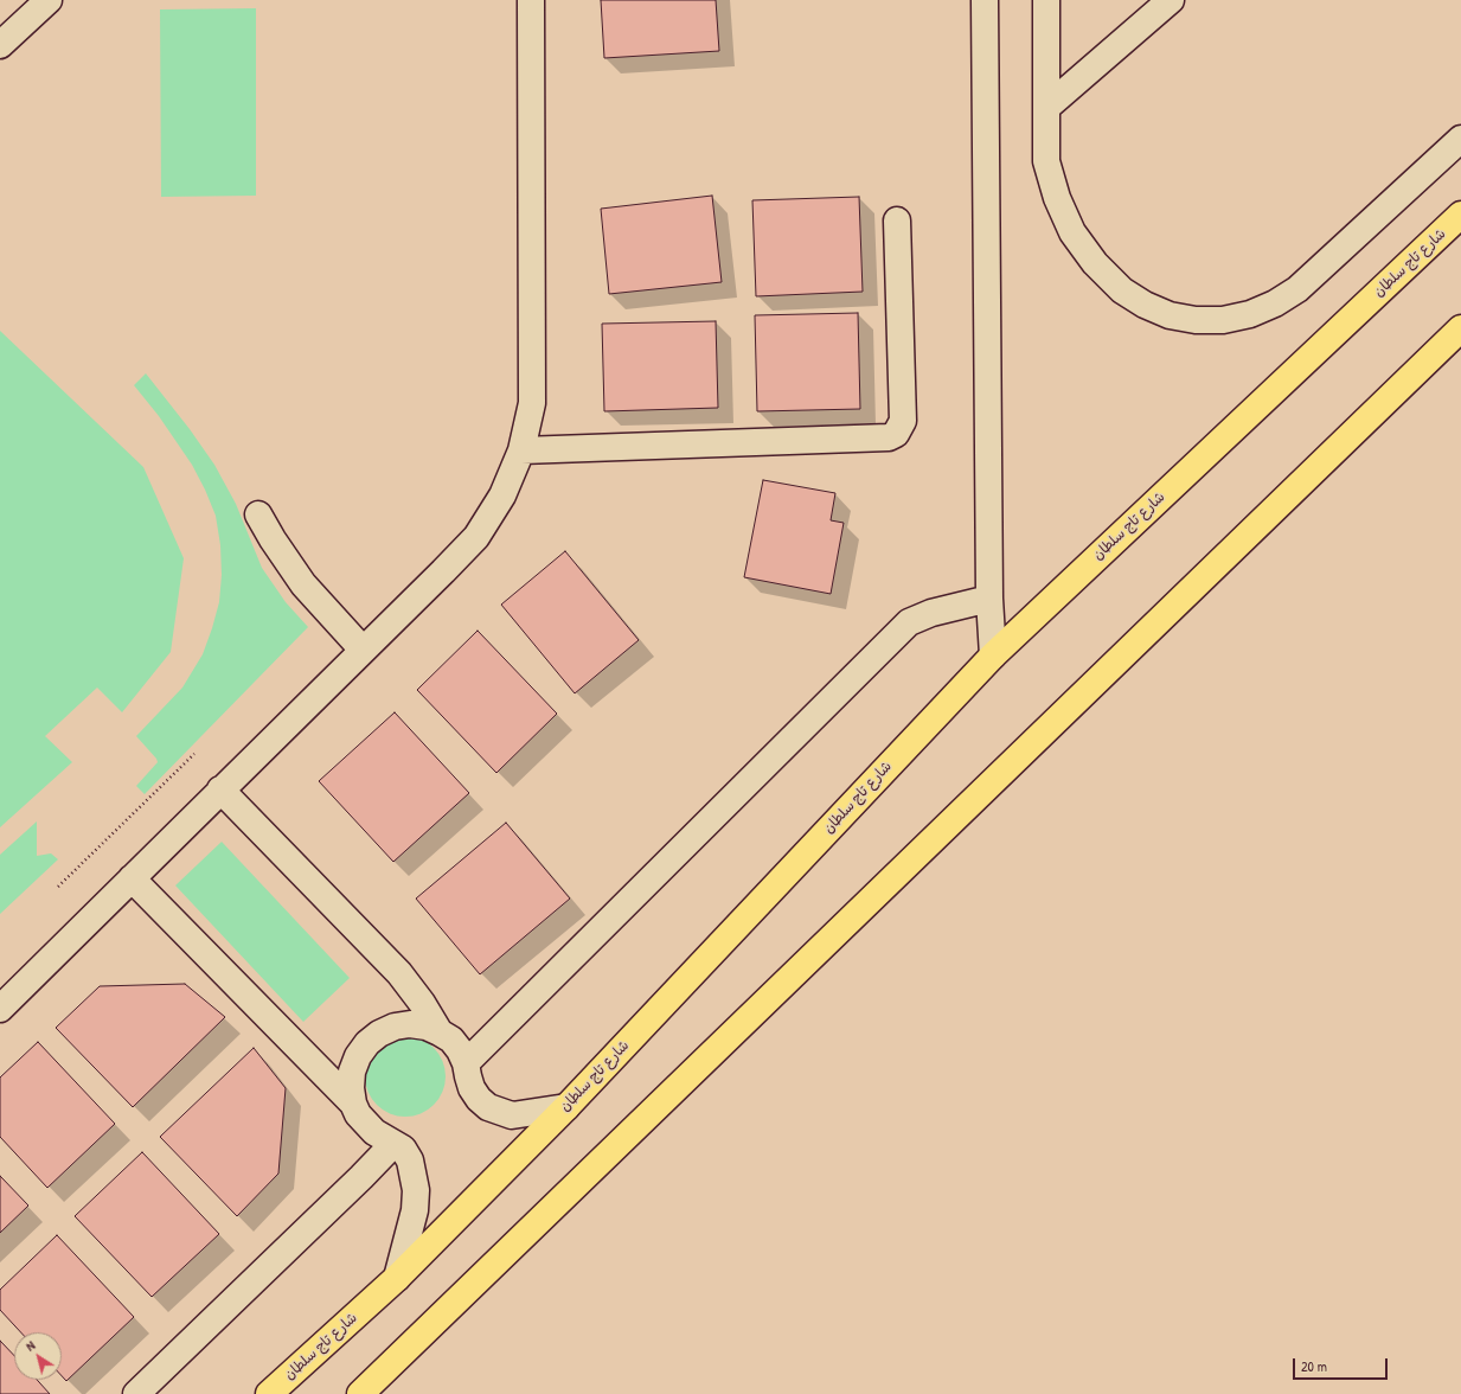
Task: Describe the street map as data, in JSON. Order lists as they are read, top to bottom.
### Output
{
  "streets": {
    "main road": ["شارع تاج سلطان"]
  },
  "scale_bar": "20 m",
  "north": "top left"
}
